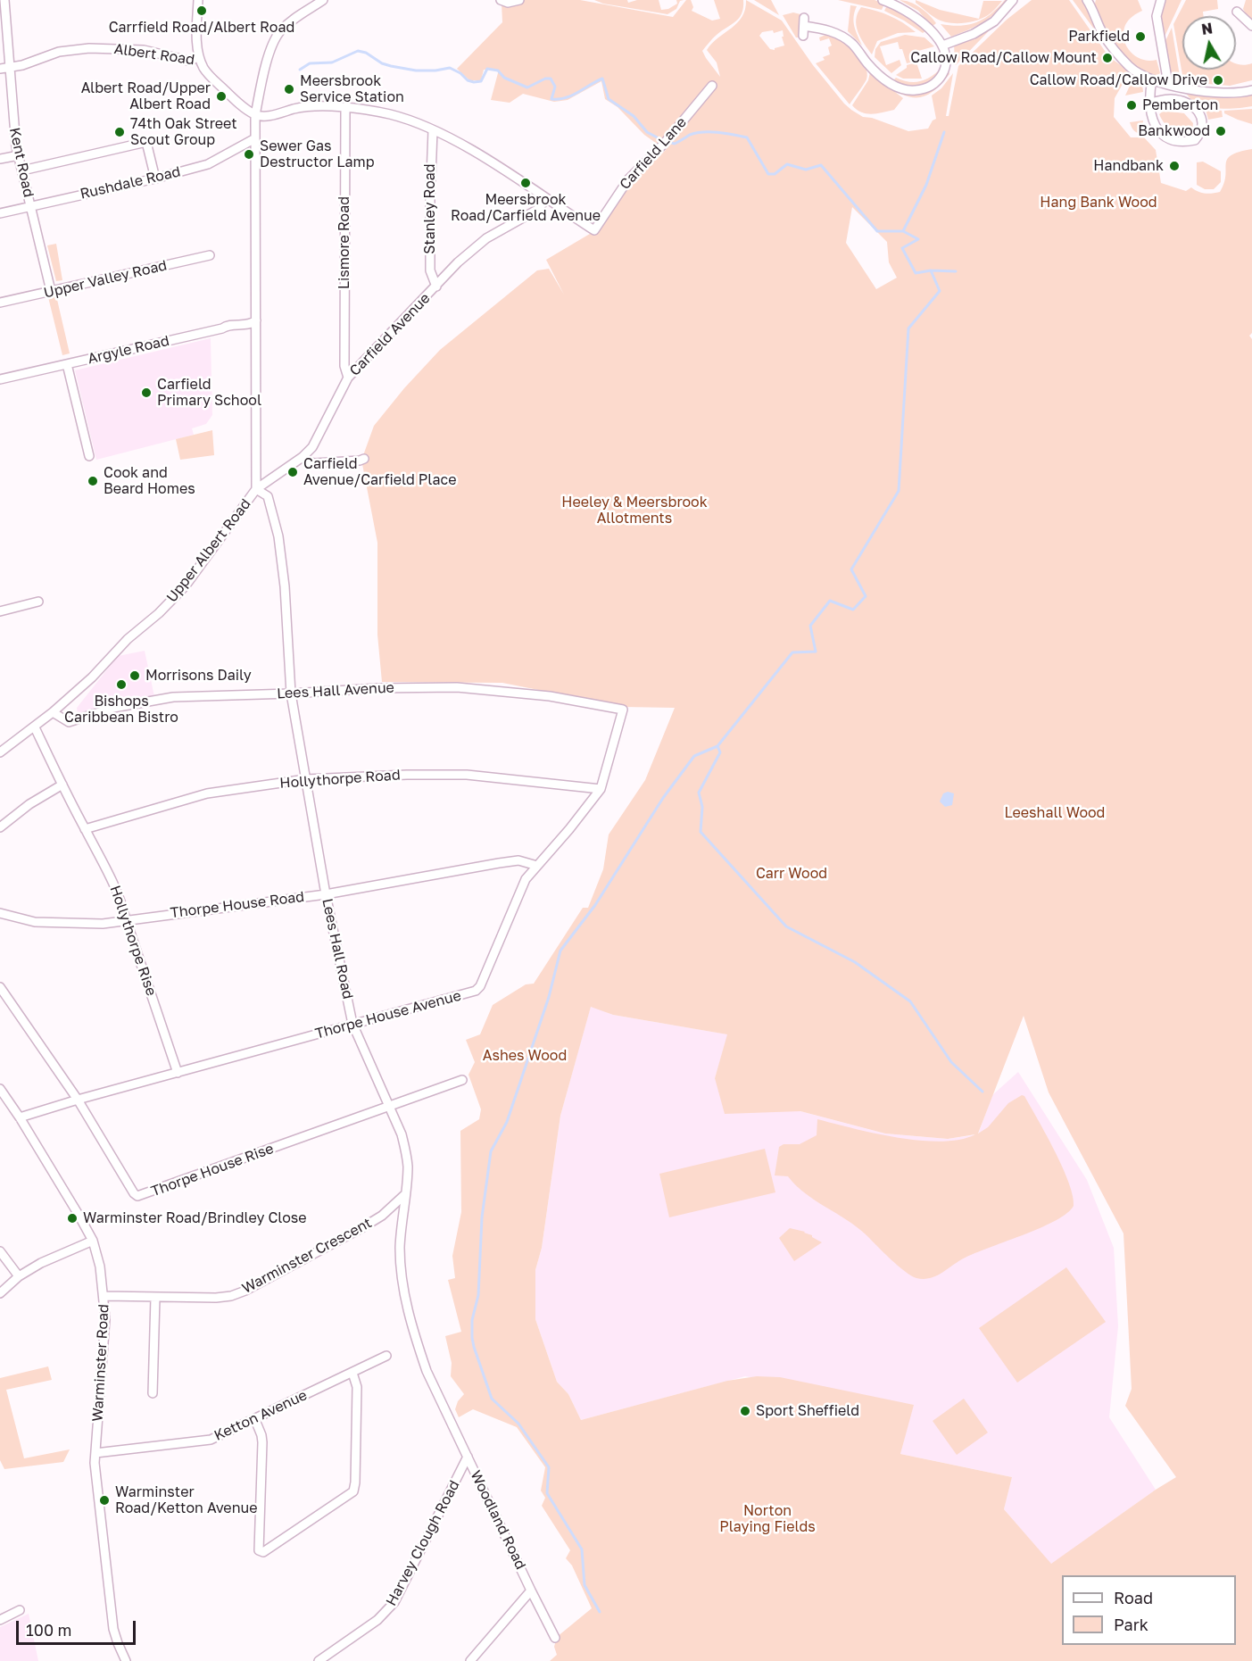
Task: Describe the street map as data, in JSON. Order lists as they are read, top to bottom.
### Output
{
  "streets": {
    "street": [
      "Albert Road",
      "Carfield Lane",
      "Kent Road",
      "Rushdale Road",
      "Stanley Road",
      "Lismore Road",
      "Upper Valley Road",
      "Carfield Avenue",
      "Argyle Road",
      "Upper Albert Road",
      "Lees Hall Avenue",
      "Hollythorpe Road",
      "Thorpe House Road",
      "Hollythorpe Rise",
      "Lees Hall Road",
      "Thorpe House Avenue",
      "Thorpe House Rise",
      "Warminster Crescent",
      "Warminster Road",
      "Ketton Avenue",
      "Woodland Road",
      "Harvey Clough Road"
    ]
  },
  "crossings": [
    ["Albert Road", "Kent Road"],
    ["Albert Road", "Upper Albert Road"],
    ["Carfield Lane", "Carfield Avenue"],
    ["Kent Road", "Rushdale Road"],
    ["Kent Road", "Upper Valley Road"],
    ["Rushdale Road", "Upper Albert Road"],
    ["Stanley Road", "Carfield Avenue"],
    ["Lismore Road", "Carfield Avenue"],
    ["Carfield Avenue", "Upper Albert Road"],
    ["Carfield Avenue", "Lees Hall Road"],
    ["Argyle Road", "Upper Albert Road"],
    ["Upper Albert Road", "Lees Hall Avenue"],
    ["Upper Albert Road", "Hollythorpe Rise"],
    ["Upper Albert Road", "Lees Hall Road"],
    ["Lees Hall Avenue", "Lees Hall Road"],
    ["Lees Hall Avenue", "Thorpe House Avenue"],
    ["Hollythorpe Road", "Hollythorpe Rise"],
    ["Hollythorpe Road", "Lees Hall Road"],
    ["Hollythorpe Road", "Thorpe House Avenue"],
    ["Thorpe House Road", "Hollythorpe Rise"],
    ["Thorpe House Road", "Lees Hall Road"],
    ["Thorpe House Road", "Thorpe House Avenue"],
    ["Hollythorpe Rise", "Thorpe House Avenue"],
    ["Lees Hall Road", "Thorpe House Avenue"],
    ["Lees Hall Road", "Thorpe House Rise"],
    ["Lees Hall Road", "Warminster Crescent"],
    ["Lees Hall Road", "Woodland Road"],
    ["Thorpe House Avenue", "Thorpe House Rise"],
    ["Thorpe House Avenue", "Warminster Road"],
    ["Warminster Crescent", "Warminster Road"],
    ["Warminster Road", "Ketton Avenue"],
    ["Woodland Road", "Harvey Clough Road"]
  ],
  "parks": [
    "Hang Bank Wood",
    "Heeley & Meersbrook Allotments",
    "Leeshall Wood",
    "Carr Wood",
    "Ashes Wood",
    "Norton Playing Fields"
  ],
  "places": [
    "Carrfield Road/Albert Road",
    "Parkfield",
    "Callow Road/Callow Mount",
    "Callow Road/Callow Drive",
    "Meersbrook Service Station",
    "Albert Road/Upper Albert Road",
    "Pemberton",
    "Bankwood",
    "74th Oak Street Scout Group",
    "Sewer Gas Destructor Lamp",
    "Handbank",
    "Meersbrook Road/Carfield Avenue",
    "Carfield Primary School",
    "Carfield Avenue/Carfield Place",
    "Cook and Beard Homes",
    "Morrisons Daily",
    "Bishops Caribbean Bistro",
    "Warminster Road/Brindley Close",
    "Sport Sheffield",
    "Warminster Road/Ketton Avenue"
  ],
  "legend": ["Road", "Park"],
  "scale_bar": "100 m",
  "north": "top"
}
